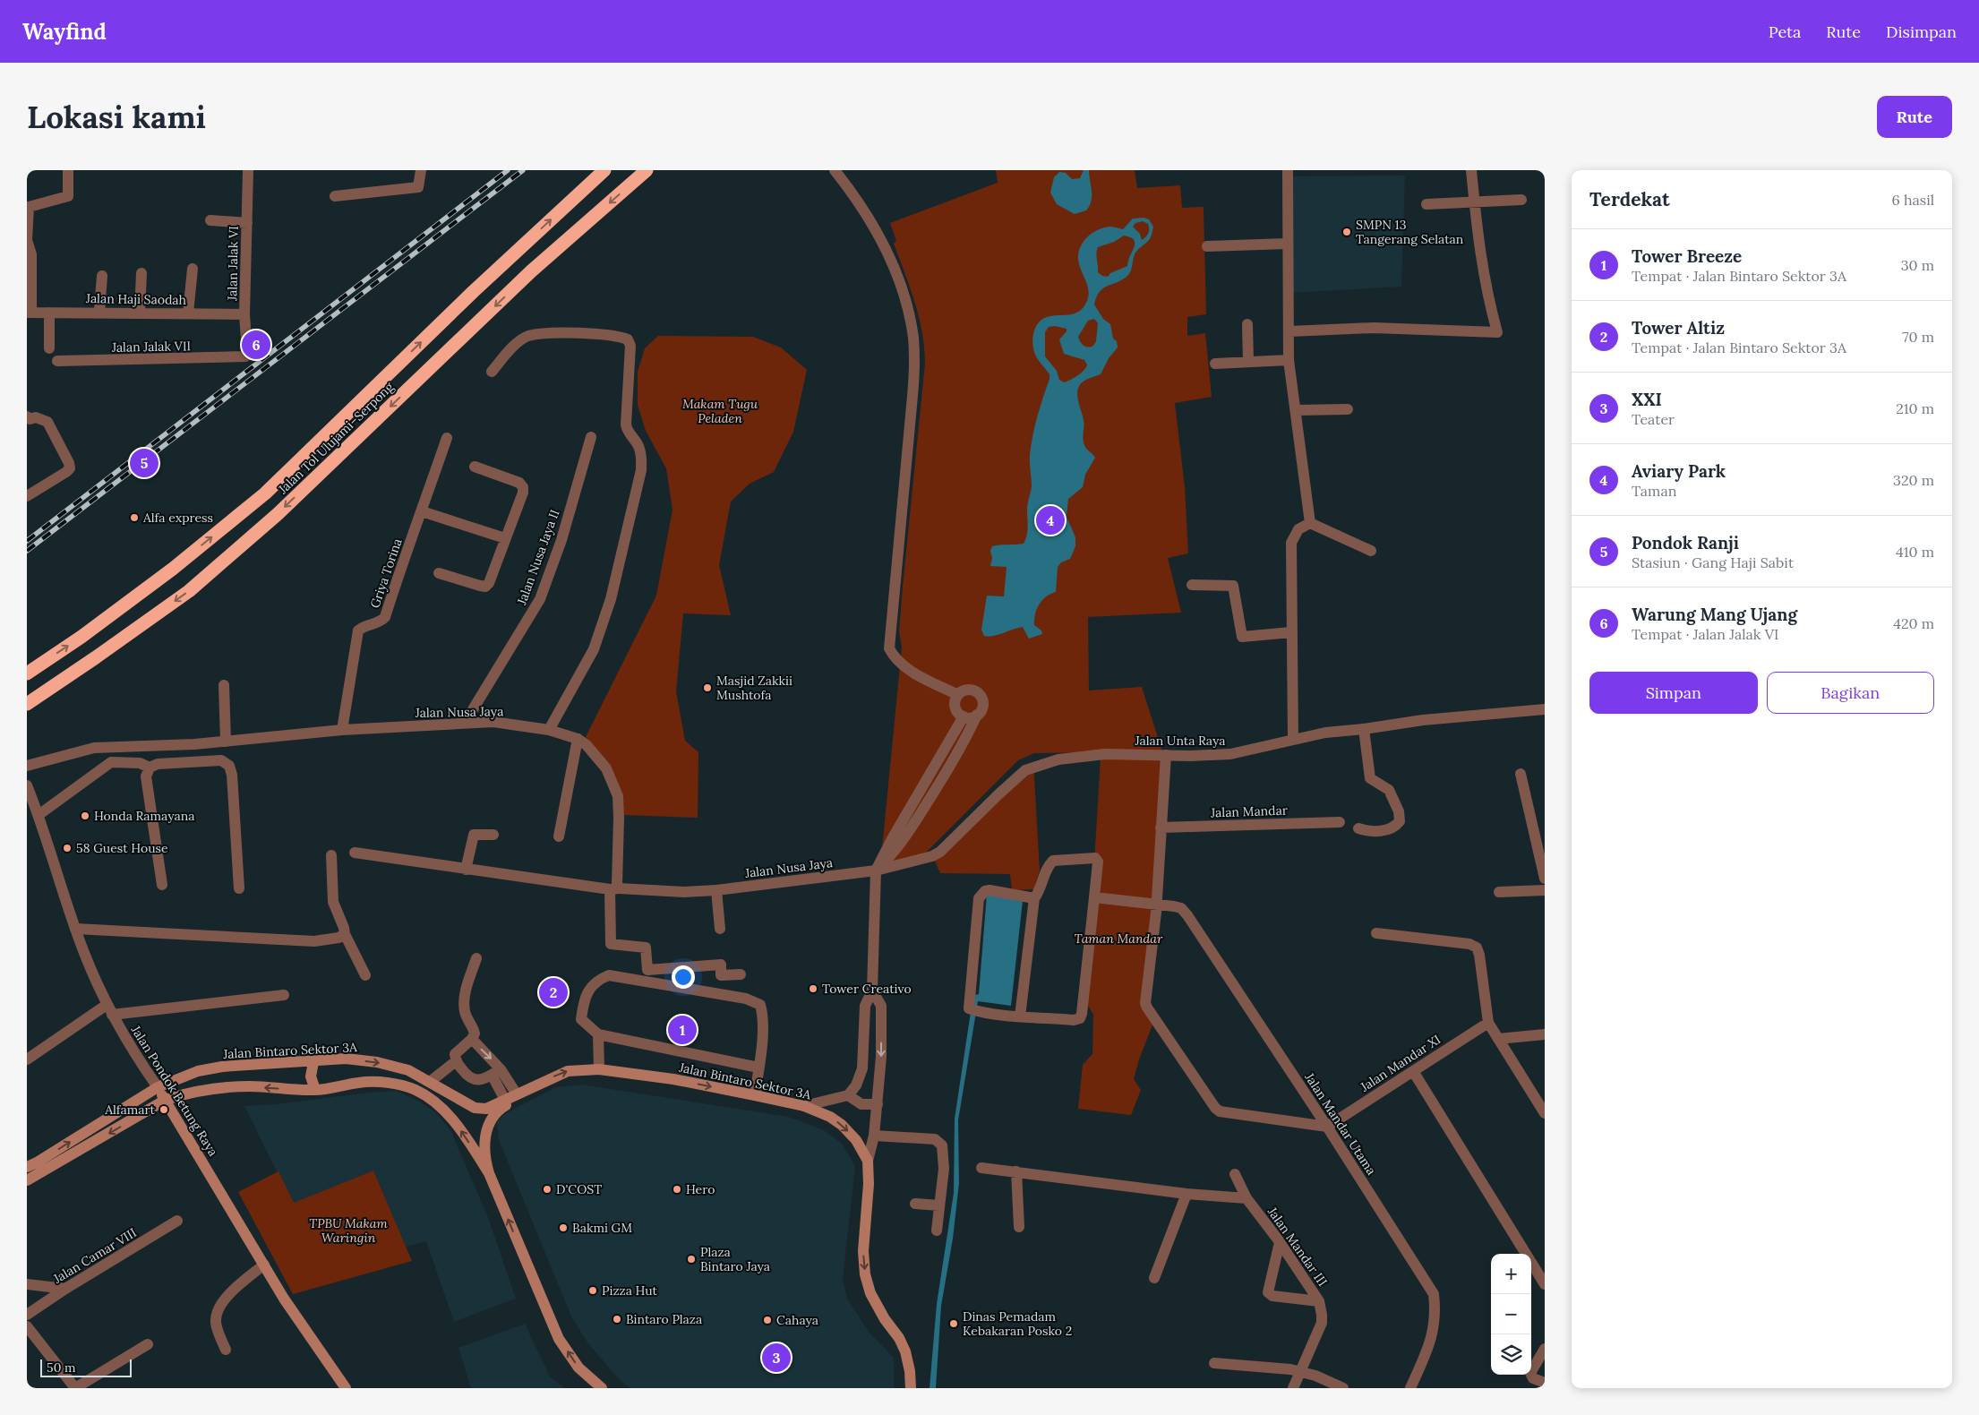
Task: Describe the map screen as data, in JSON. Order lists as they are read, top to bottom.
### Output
{
  "streets": {
    "highway": ["Jalan Tol Ulujami–Serpong"],
    "main road": ["Jalan Bintaro Sektor 3A", "Jalan Pondok Betung Raya"],
    "street": [
      "Jalan Jalak VI",
      "Jalan Haji Saodah",
      "Jalan Jalak VII",
      "Jalan Nusa Jaya II",
      "Griya Torina",
      "Jalan Nusa Jaya",
      "Jalan Unta Raya",
      "Jalan Mandar",
      "Jalan Mandar XI",
      "Jalan Mandar Utama",
      "Jalan Mandar III",
      "Jalan Camar VIII"
    ]
  },
  "crossings": [
    ["Jalan Jalak VI", "Jalan Haji Saodah"],
    ["Jalan Jalak VI", "Jalan Jalak VII"],
    ["Jalan Nusa Jaya II", "Jalan Nusa Jaya"],
    ["Griya Torina", "Jalan Nusa Jaya"],
    ["Jalan Nusa Jaya", "Jalan Unta Raya"],
    ["Jalan Bintaro Sektor 3A", "Jalan Pondok Betung Raya"],
    ["Jalan Mandar XI", "Jalan Mandar Utama"]
  ],
  "parks": ["Makam Tugu Peladen", "Taman Mandar", "TPBU Makam Waringin"],
  "places": [
    "SMPN 13 Tangerang Selatan",
    "Alfa express",
    "Masjid Zakkii Mushtofa",
    "Honda Ramayana",
    "58 Guest House",
    "Tower Creativo",
    "Alfamart",
    "D'COST",
    "Hero",
    "Bakmi GM",
    "Plaza Bintaro Jaya",
    "Pizza Hut",
    "Bintaro Plaza",
    "Cahaya",
    "Dinas Pemadam Kebakaran Posko 2"
  ],
  "scale_bar": "50 m",
  "page": {
    "header": "Wayfind",
    "nav": ["Peta", "Rute", "Disimpan"],
    "buttons": [
      "Rute",
      ["Simpan", "Bagikan"]
    ],
    "title": "Lokasi kami",
    "heading": ["Terdekat", "6 hasil"],
    "list": [
      {
        "mark": "1",
        "name": "Tower Breeze",
        "note": "Tempat · Jalan Bintaro Sektor 3A",
        "value": "30 m"
      },
      {
        "mark": "2",
        "name": "Tower Altiz",
        "note": "Tempat · Jalan Bintaro Sektor 3A",
        "value": "70 m"
      },
      {
        "mark": "3",
        "name": "XXI",
        "note": "Teater",
        "value": "210 m"
      },
      {
        "mark": "4",
        "name": "Aviary Park",
        "note": "Taman",
        "value": "320 m"
      },
      {
        "mark": "5",
        "name": "Pondok Ranji",
        "note": "Stasiun · Gang Haji Sabit",
        "value": "410 m"
      },
      {
        "mark": "6",
        "name": "Warung Mang Ujang",
        "note": "Tempat · Jalan Jalak VI",
        "value": "420 m"
      }
    ],
    "pins": [
      "6",
      "5",
      "4",
      "2",
      "1",
      "3"
    ],
    "map_buttons": ["+", "−"],
    "scale": "50 m"
  }
}
